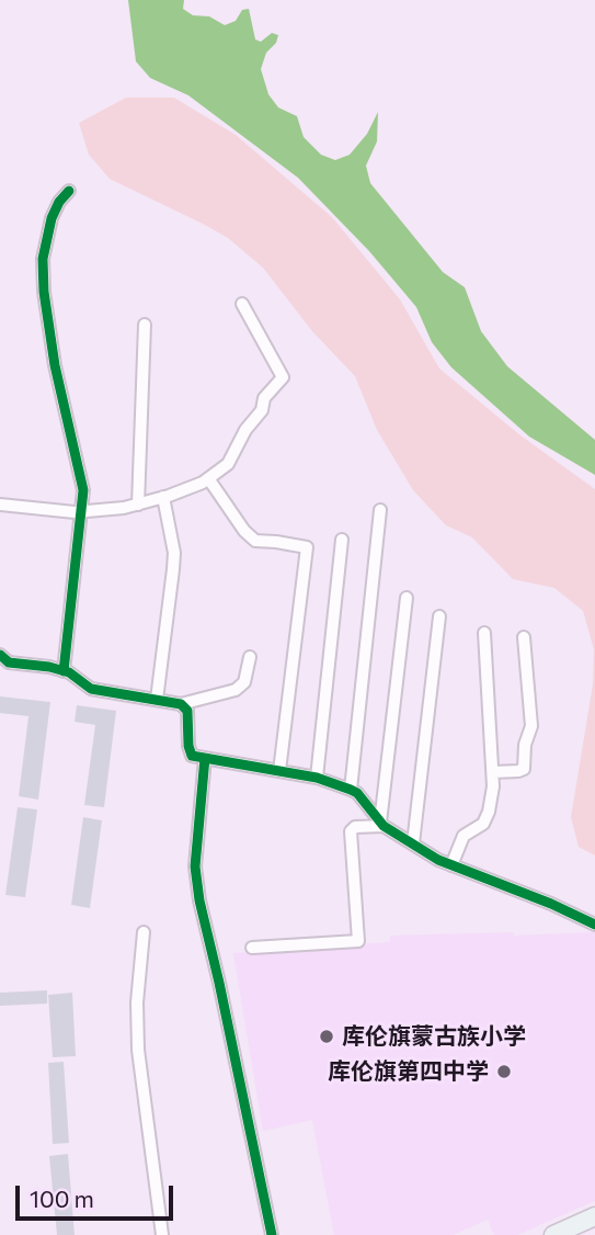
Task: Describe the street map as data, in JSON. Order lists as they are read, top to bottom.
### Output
{
  "places": ["库伦旗蒙古族小学", "库伦旗第四中学"],
  "scale_bar": "100 m"
}
